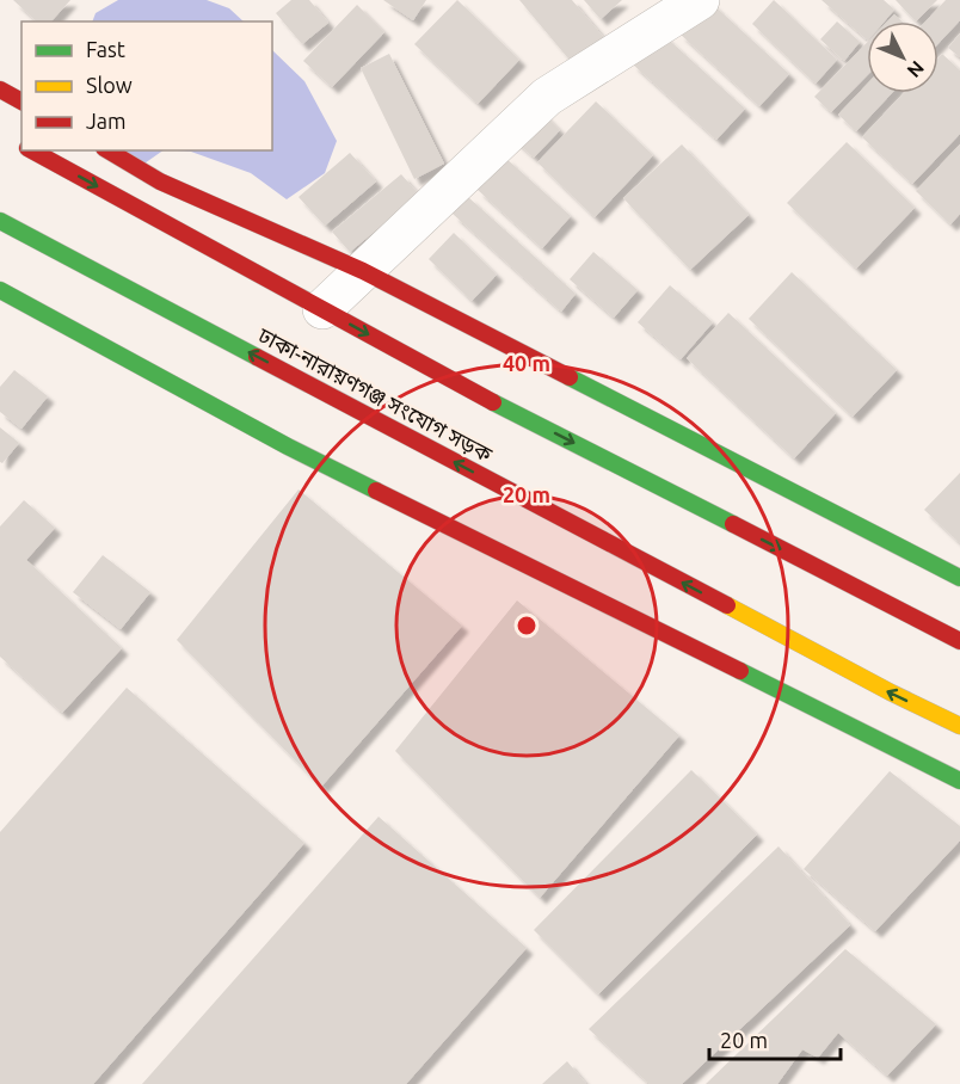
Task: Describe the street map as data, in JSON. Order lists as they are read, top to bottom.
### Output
{
  "streets": {
    "main road": ["ঢাকা-নারায়ণগঞ্জ সংযোগ সড়ক"]
  },
  "legend": ["Fast", "Slow", "Jam"],
  "scale_bar": "20 m",
  "north": "bottom right",
  "rings": ["40 m", "20 m"]
}
